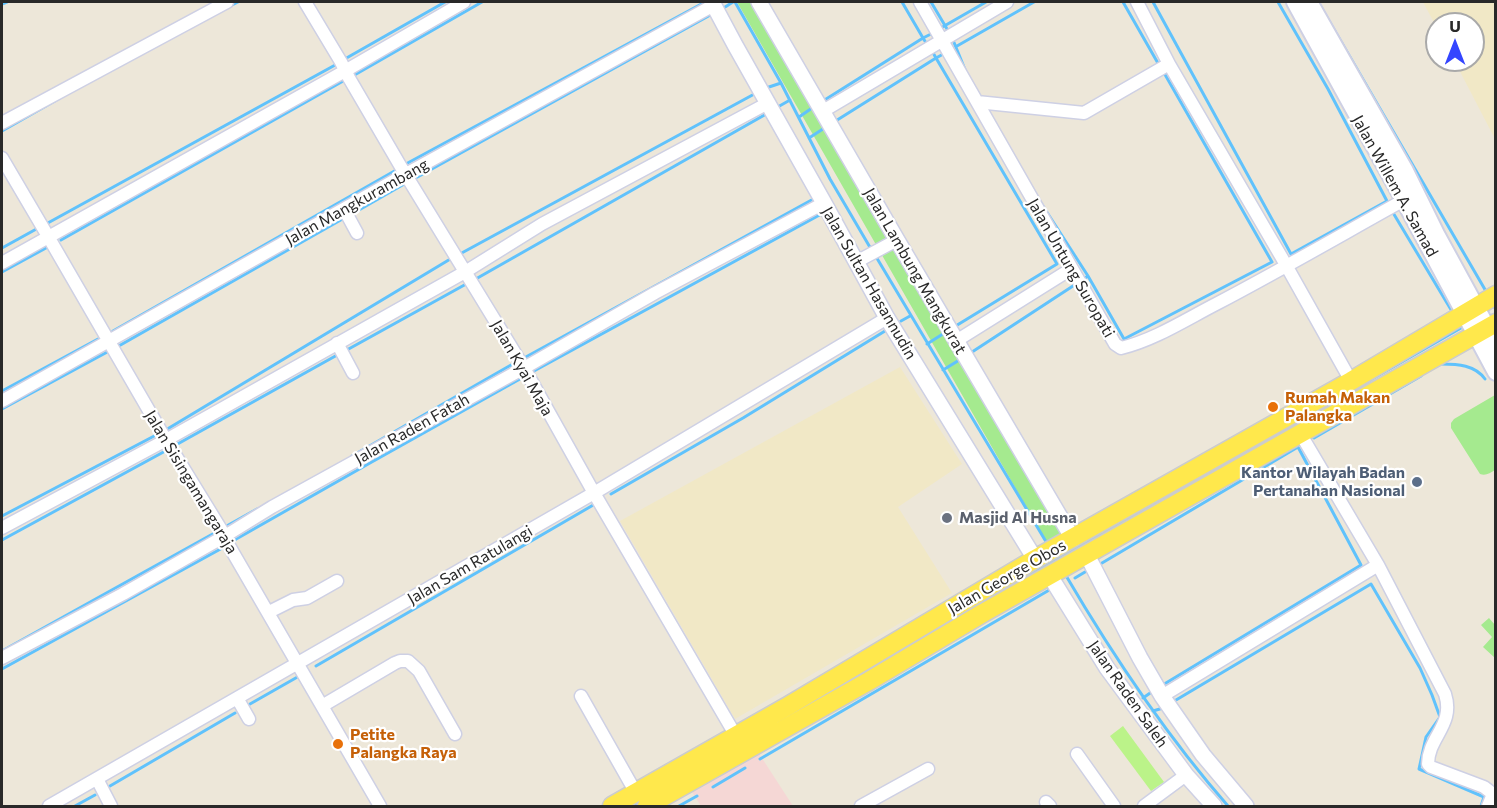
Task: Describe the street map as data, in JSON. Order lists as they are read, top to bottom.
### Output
{
  "streets": {
    "main road": ["Jalan Willem A. Samad", "Jalan George Obos"],
    "street": [
      "Jalan Mangkurambang",
      "Jalan Untung Suropati",
      "Jalan Lambung Mangkurat",
      "Jalan Sultan Hasannudin",
      "Jalan Kyai Maja",
      "Jalan Raden Fatah",
      "Jalan Sisingamangaraja",
      "Jalan Sam Ratulangi",
      "Jalan Raden Saleh"
    ]
  },
  "crossings": [
    ["Jalan Willem A. Samad", "Jalan Untung Suropati"],
    ["Jalan Willem A. Samad", "Jalan George Obos"],
    ["Jalan Mangkurambang", "Jalan Sultan Hasannudin"],
    ["Jalan Mangkurambang", "Jalan Kyai Maja"],
    ["Jalan Mangkurambang", "Jalan Sisingamangaraja"],
    ["Jalan Lambung Mangkurat", "Jalan George Obos"],
    ["Jalan Sultan Hasannudin", "Jalan Raden Fatah"],
    ["Jalan Sultan Hasannudin", "Jalan Sam Ratulangi"],
    ["Jalan Sultan Hasannudin", "Jalan George Obos"],
    ["Jalan Kyai Maja", "Jalan Raden Fatah"],
    ["Jalan Kyai Maja", "Jalan Sam Ratulangi"],
    ["Jalan Kyai Maja", "Jalan George Obos"],
    ["Jalan Raden Fatah", "Jalan Sisingamangaraja"],
    ["Jalan Sisingamangaraja", "Jalan Sam Ratulangi"],
    ["Jalan George Obos", "Jalan Raden Saleh"]
  ],
  "places": [
    "Rumah Makan Palangka",
    "Kantor Wilayah Badan Pertanahan Nasional",
    "Masjid Al Husna",
    "Petite Palangka Raya"
  ],
  "north": "top"
}
